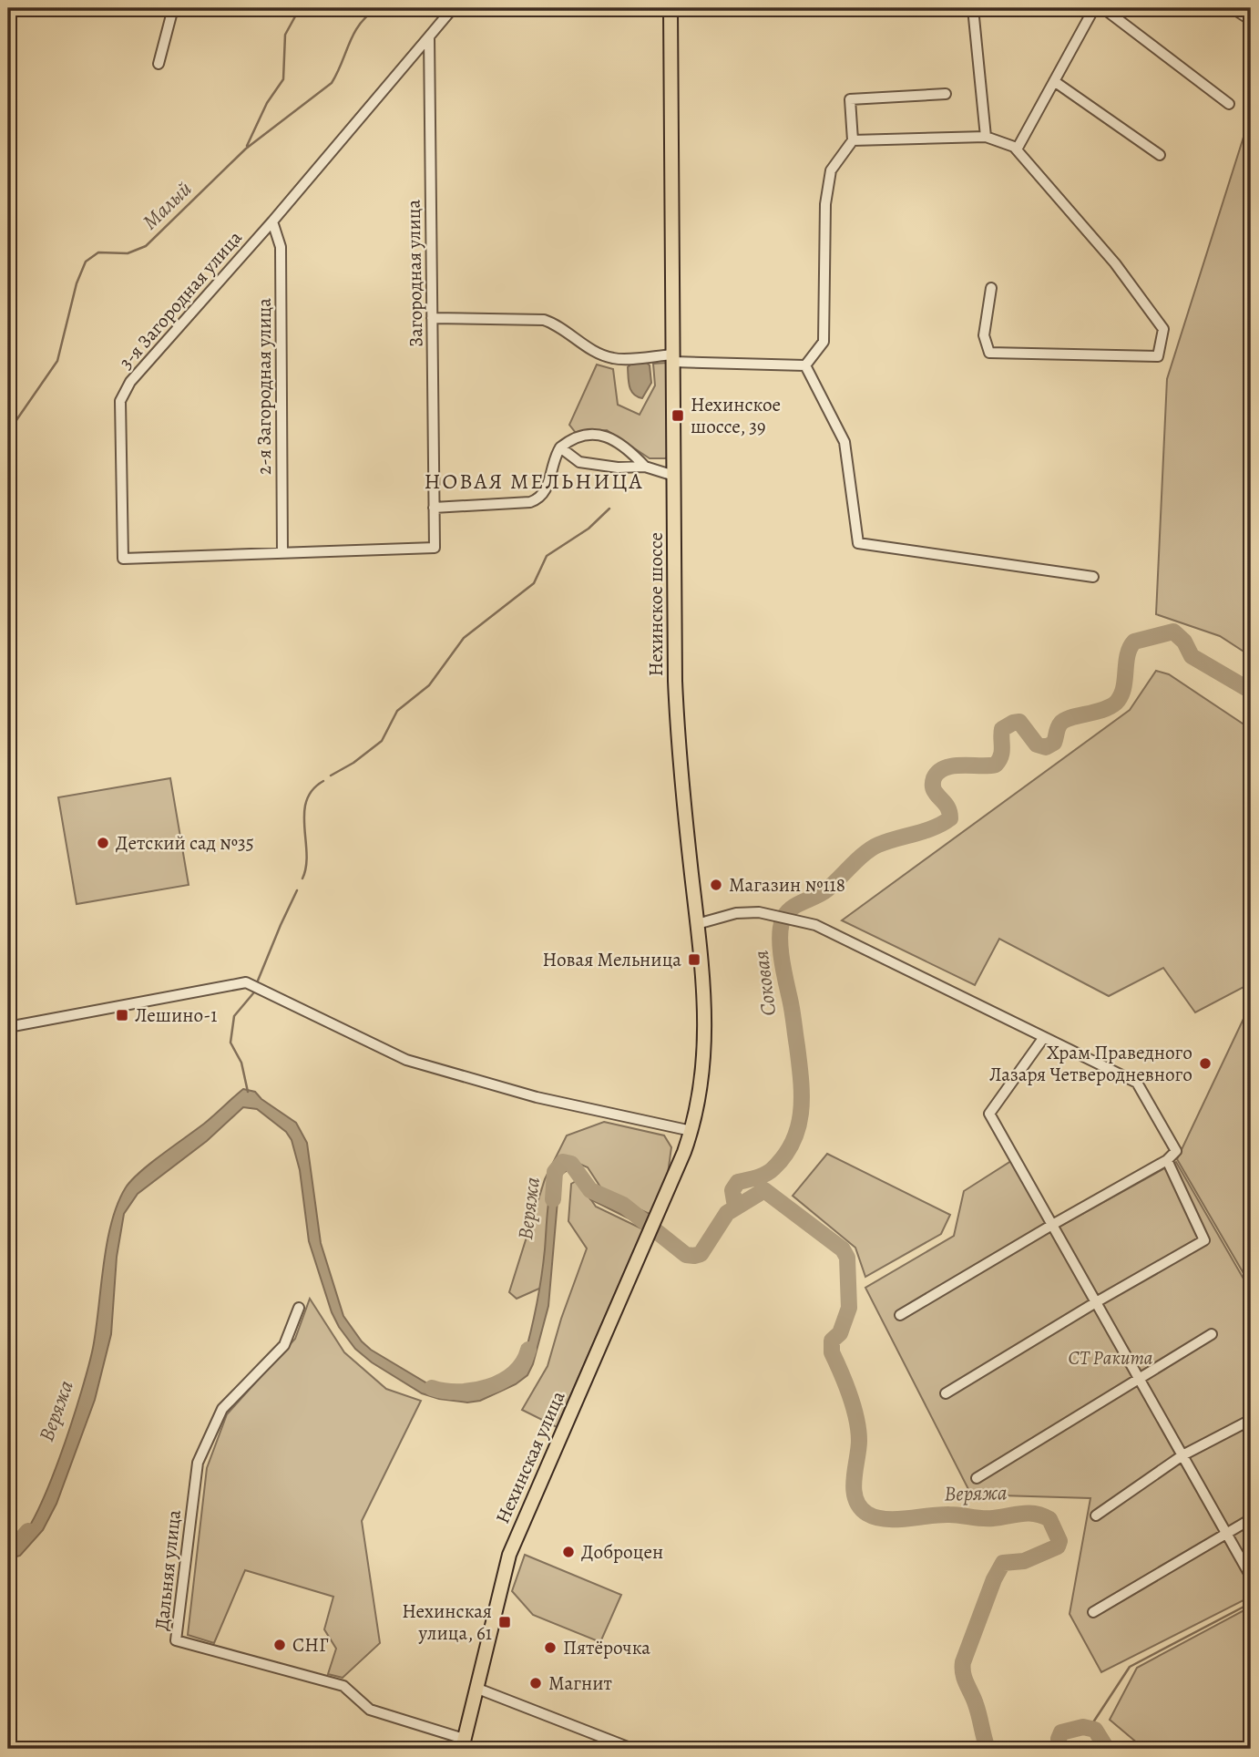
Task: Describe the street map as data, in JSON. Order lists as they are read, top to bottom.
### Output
{
  "streets": {
    "main road": ["Нехинское шоссе", "Нехинская улица"],
    "street": [
      "Загородная улица",
      "3-я Загородная улица",
      "2-я Загородная улица",
      "Дальняя улица"
    ]
  },
  "crossings": [
    ["Загородная улица", "3-я Загородная улица"],
    ["Загородная улица", "2-я Загородная улица"],
    ["3-я Загородная улица", "2-я Загородная улица"],
    ["Нехинское шоссе", "Нехинская улица"],
    ["Нехинская улица", "Дальняя улица"]
  ],
  "districts": ["НОВАЯ МЕЛЬНИЦА"],
  "water": ["Малый", "Соковая", "Веряжа"],
  "parks": ["СТ Ракита"],
  "places": {
    "transit": [
      "Нехинское шоссе, 39",
      "Новая Мельница",
      "Лешино-1",
      "Нехинская улица, 61"
    ],
    "other": [
      "Детский сад №35",
      "Магазин №118",
      "Храм Праведного Лазаря Четверодневного",
      "Доброцен",
      "СНГ",
      "Пятёрочка",
      "Магнит"
    ]
  }
}
